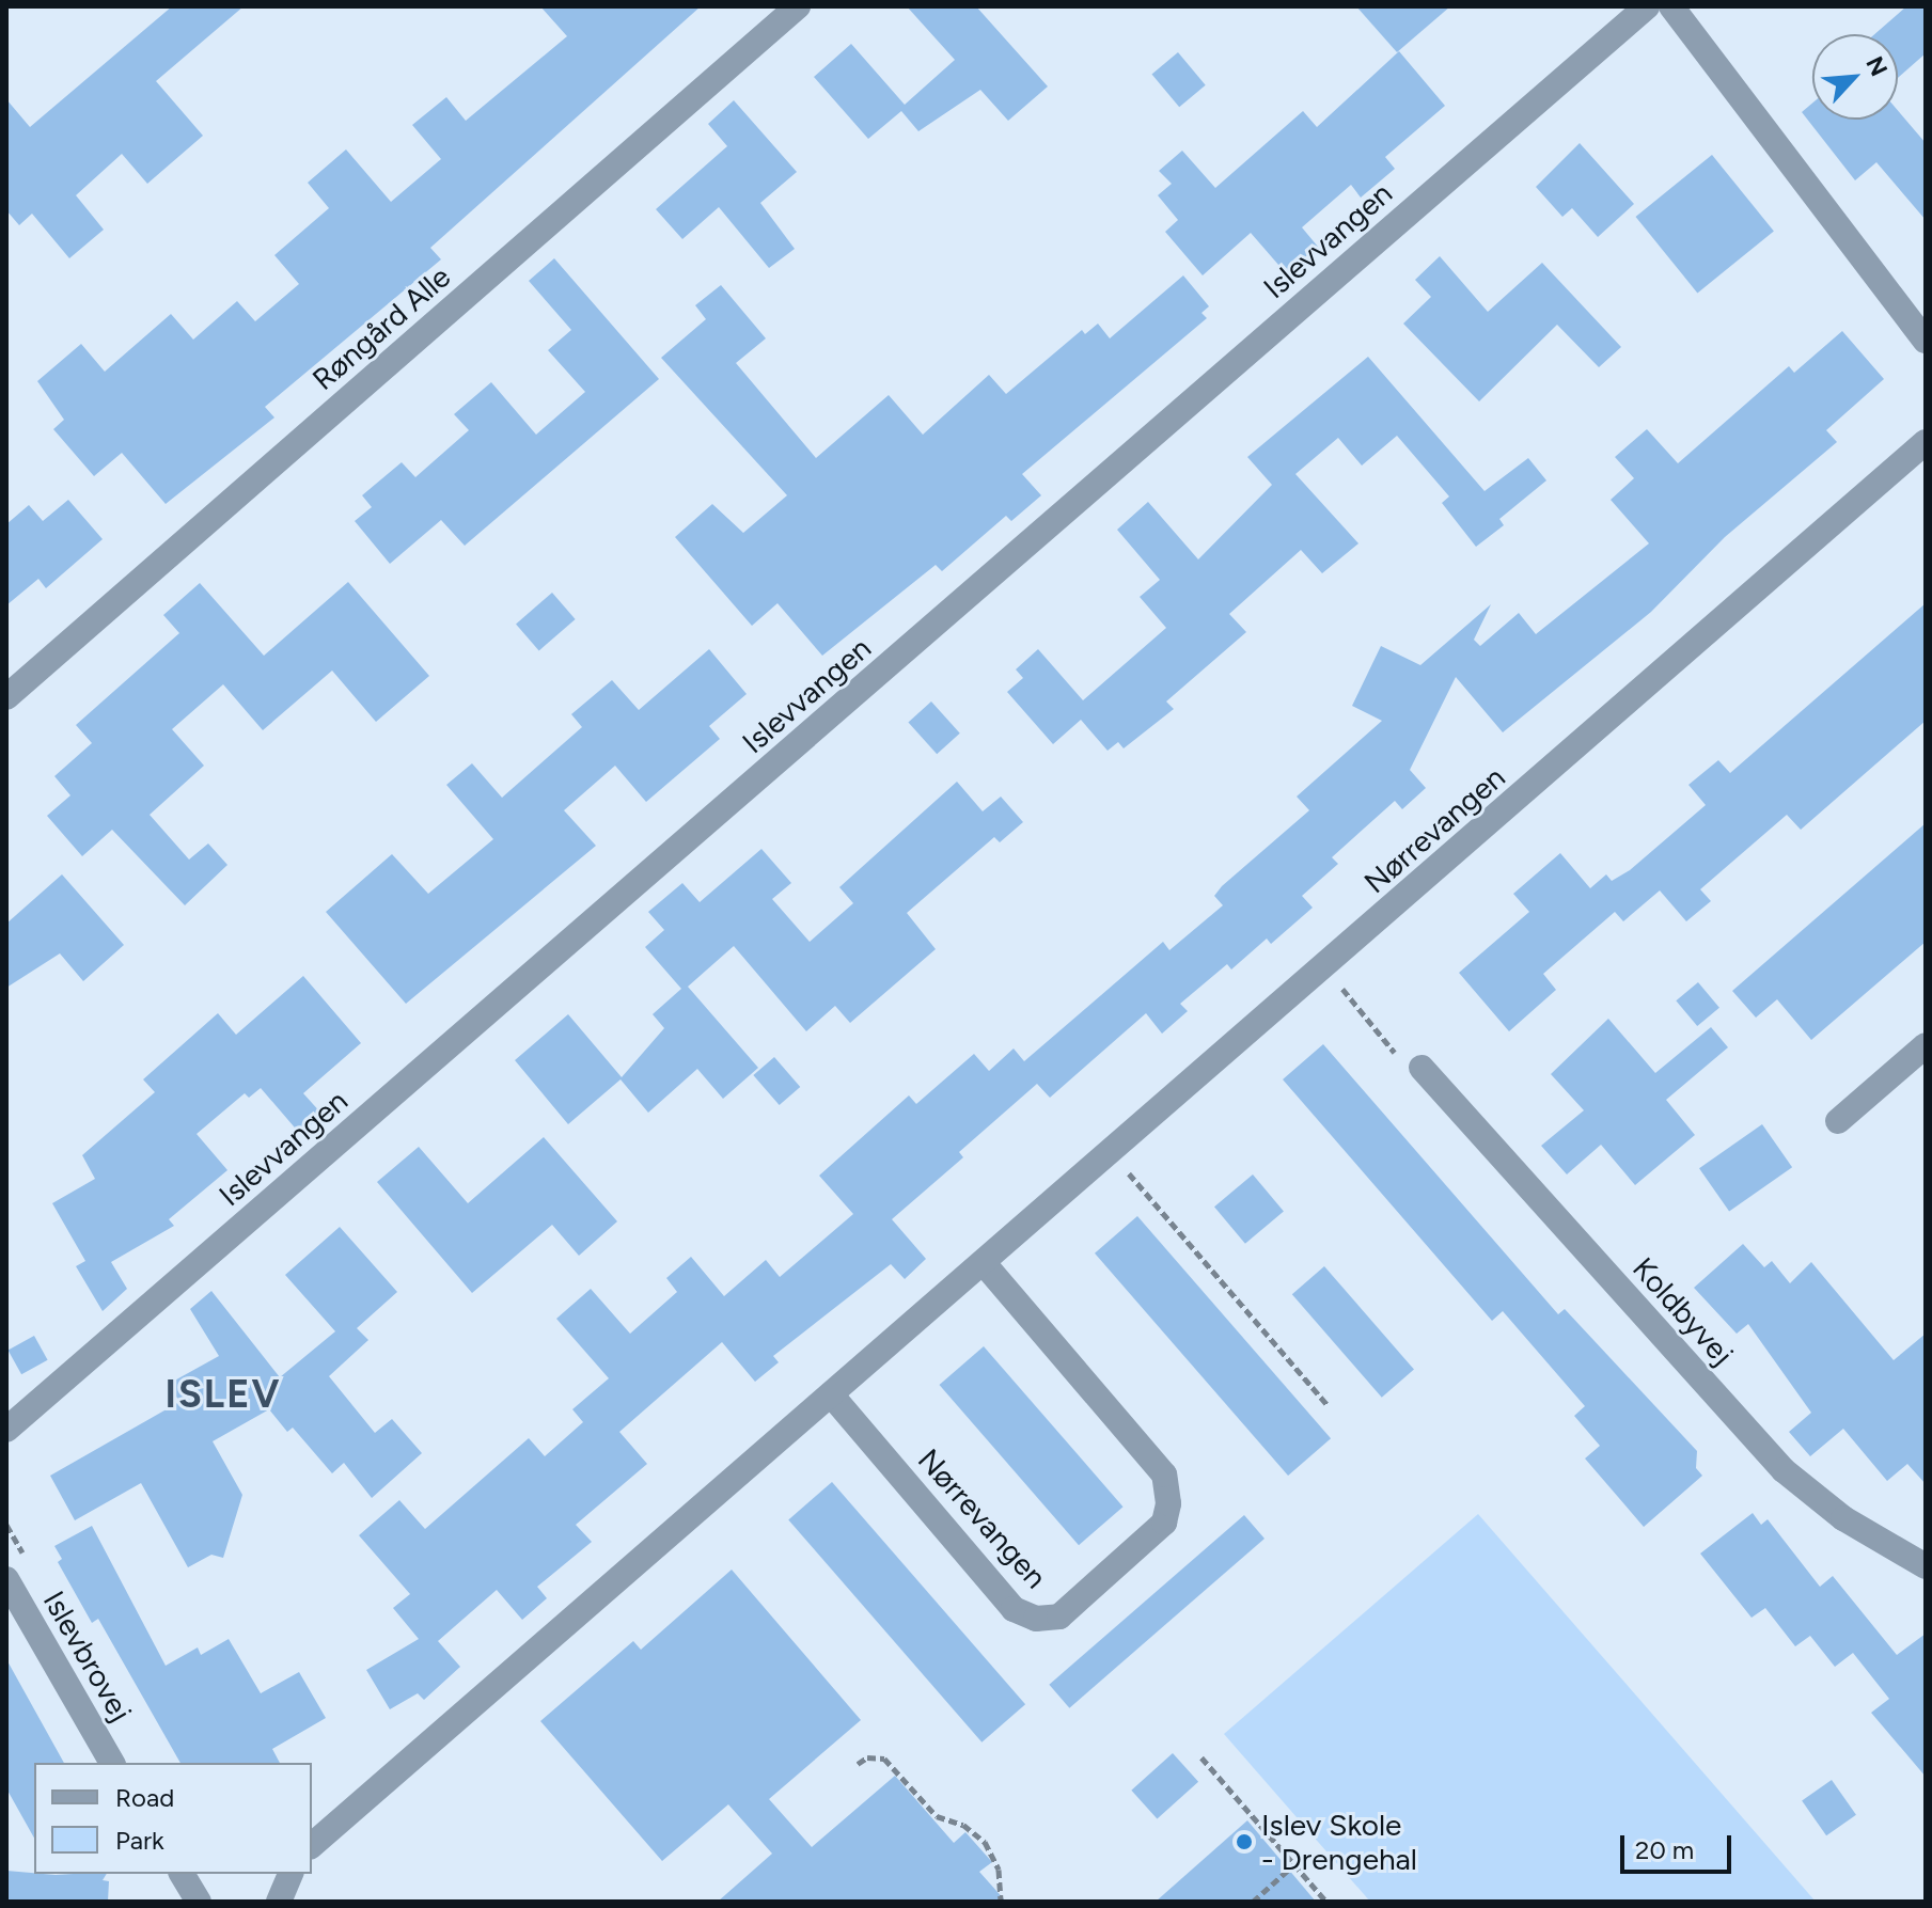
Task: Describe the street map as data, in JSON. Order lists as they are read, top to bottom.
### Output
{
  "streets": {
    "street": [
      "Islevvangen",
      "Røngård Alle",
      "Nørrevangen",
      "Koldbyvej",
      "Islevbrovej"
    ]
  },
  "districts": ["ISLEV"],
  "places": ["Islev Skole - Drengehal"],
  "legend": ["Road", "Park"],
  "scale_bar": "20 m",
  "north": "top right"
}
